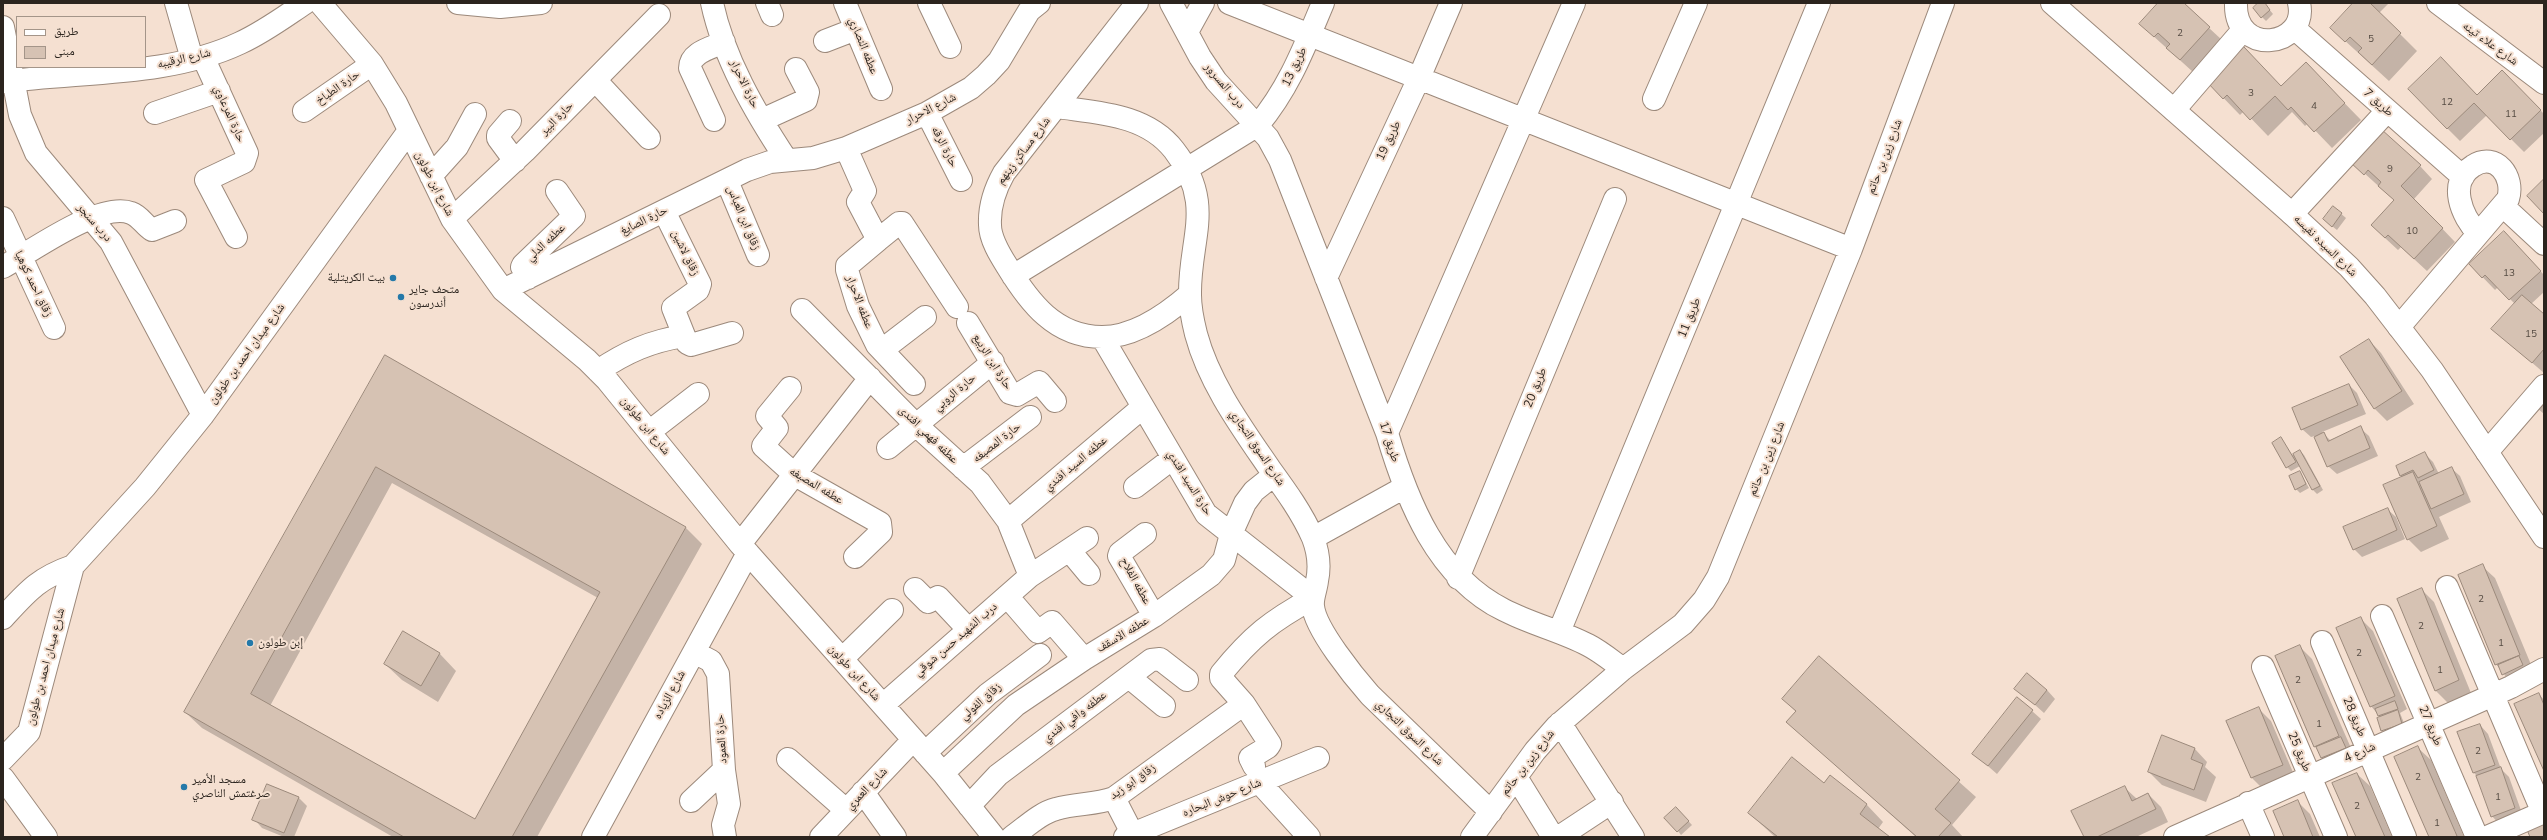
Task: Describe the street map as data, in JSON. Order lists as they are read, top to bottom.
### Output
{
  "streets": {
    "street": [
      "شارع علاء تينه",
      "عطفه النصاري",
      "شارع الرقيبه",
      "طريق 13",
      "حارة الاحرار",
      "درب المسرور",
      "حارة الطباخ",
      "طريق 7",
      "شارع الاحرار",
      "حارة المرعاوي",
      "حارة البير",
      "طريق 19",
      "حارة الرقه",
      "شارع مساكن زينهم",
      "شارع زين بن حاتم",
      "شارع ابن طولون",
      "زقاق ابن العباس",
      "حارة الصايغ",
      "درب سنجر",
      "عطفه الدلي",
      "شارع السيده نفيسه",
      "زقاق لاشين",
      "زقاق احمد كوهيا",
      "عطفه الاحرار",
      "طريق 11",
      "شارع ميدان احمد بن طولون",
      "حارة ابن الربيع",
      "طريق 20",
      "حارة الروبي",
      "عطفه فهمي افندى",
      "طريق 17",
      "حارة المصبغه",
      "شارع السوق التجاري",
      "عطفه السيد افندي",
      "حارة السيد افندي",
      "عطفه المصبغه",
      "عطفه الفلاح",
      "عطفه الاسقف",
      "درب الشهيد حسن شوقي",
      "شارع الزياده",
      "زقاق الفولي",
      "عطفه وافي افندي",
      "طريق 28",
      "طريق 27",
      "حارة العمود",
      "طريق 25",
      "شارع 4",
      "زقاق ابو زيد",
      "شارع العمري",
      "شارع حوش البحاره"
    ]
  },
  "crossings": [
    ["شارع الرقيبه", "حارة المرعاوي"],
    ["شارع الرقيبه", "درب سنجر"],
    ["طريق 13", "درب المسرور"],
    ["طريق 13", "شارع مساكن زينهم"],
    ["طريق 13", "طريق 17"],
    ["طريق 13", "شارع السوق التجاري"],
    ["حارة الاحرار", "شارع الاحرار"],
    ["حارة الاحرار", "حارة الصايغ"],
    ["درب المسرور", "طريق 17"],
    ["حارة الطباخ", "شارع ابن طولون"],
    ["شارع الاحرار", "حارة الرقه"],
    ["شارع الاحرار", "حارة الصايغ"],
    ["حارة البير", "شارع ابن طولون"],
    ["طريق 19", "طريق 17"],
    ["شارع مساكن زينهم", "شارع السوق التجاري"],
    ["شارع مساكن زينهم", "حارة السيد افندي"],
    ["شارع زين بن حاتم", "طريق 17"],
    ["شارع زين بن حاتم", "شارع السوق التجاري"],
    ["شارع ابن طولون", "حارة الصايغ"],
    ["شارع ابن طولون", "شارع ميدان احمد بن طولون"],
    ["شارع ابن طولون", "عطفه الاسقف"],
    ["شارع ابن طولون", "درب الشهيد حسن شوقي"],
    ["شارع ابن طولون", "شارع الزياده"],
    ["شارع ابن طولون", "زقاق الفولي"],
    ["شارع ابن طولون", "عطفه وافي افندي"],
    ["شارع ابن طولون", "شارع العمري"],
    ["زقاق ابن العباس", "حارة الصايغ"],
    ["حارة الصايغ", "عطفه الدلي"],
    ["حارة الصايغ", "زقاق لاشين"],
    ["درب سنجر", "شارع ميدان احمد بن طولون"],
    ["عطفه الاحرار", "حارة ابن الربيع"],
    ["طريق 11", "طريق 17"],
    ["حارة ابن الربيع", "حارة الروبي"],
    ["طريق 20", "طريق 17"],
    ["حارة الروبي", "عطفه فهمي افندى"],
    ["عطفه فهمي افندى", "حارة المصبغه"],
    ["عطفه فهمي افندى", "عطفه السيد افندي"],
    ["عطفه فهمي افندى", "درب الشهيد حسن شوقي"],
    ["عطفه فهمي افندى", "شارع الزياده"],
    ["شارع السوق التجاري", "حارة السيد افندي"],
    ["شارع السوق التجاري", "عطفه الاسقف"],
    ["عطفه السيد افندي", "حارة السيد افندي"],
    ["حارة السيد افندي", "عطفه الاسقف"],
    ["عطفه المصبغه", "شارع الزياده"],
    ["عطفه الفلاح", "عطفه الاسقف"],
    ["شارع الزياده", "حارة العمود"],
    ["زقاق الفولي", "شارع العمري"],
    ["طريق 28", "شارع 4"],
    ["طريق 27", "شارع 4"],
    ["طريق 25", "شارع 4"]
  ],
  "places": [
    "بيت الكريتلية",
    "متحف جاير أندرسون",
    "إبن طولون",
    "مسجد الأمير صرغتمش الناصري"
  ],
  "house_numbers": [
    "2",
    "5",
    "3",
    "12",
    "4",
    "11",
    "9",
    "10",
    "13",
    "15",
    "2",
    "2",
    "1",
    "2",
    "1",
    "2",
    "1",
    "2",
    "2",
    "1",
    "2",
    "1"
  ],
  "legend": ["طريق", "مبنى"]
}
